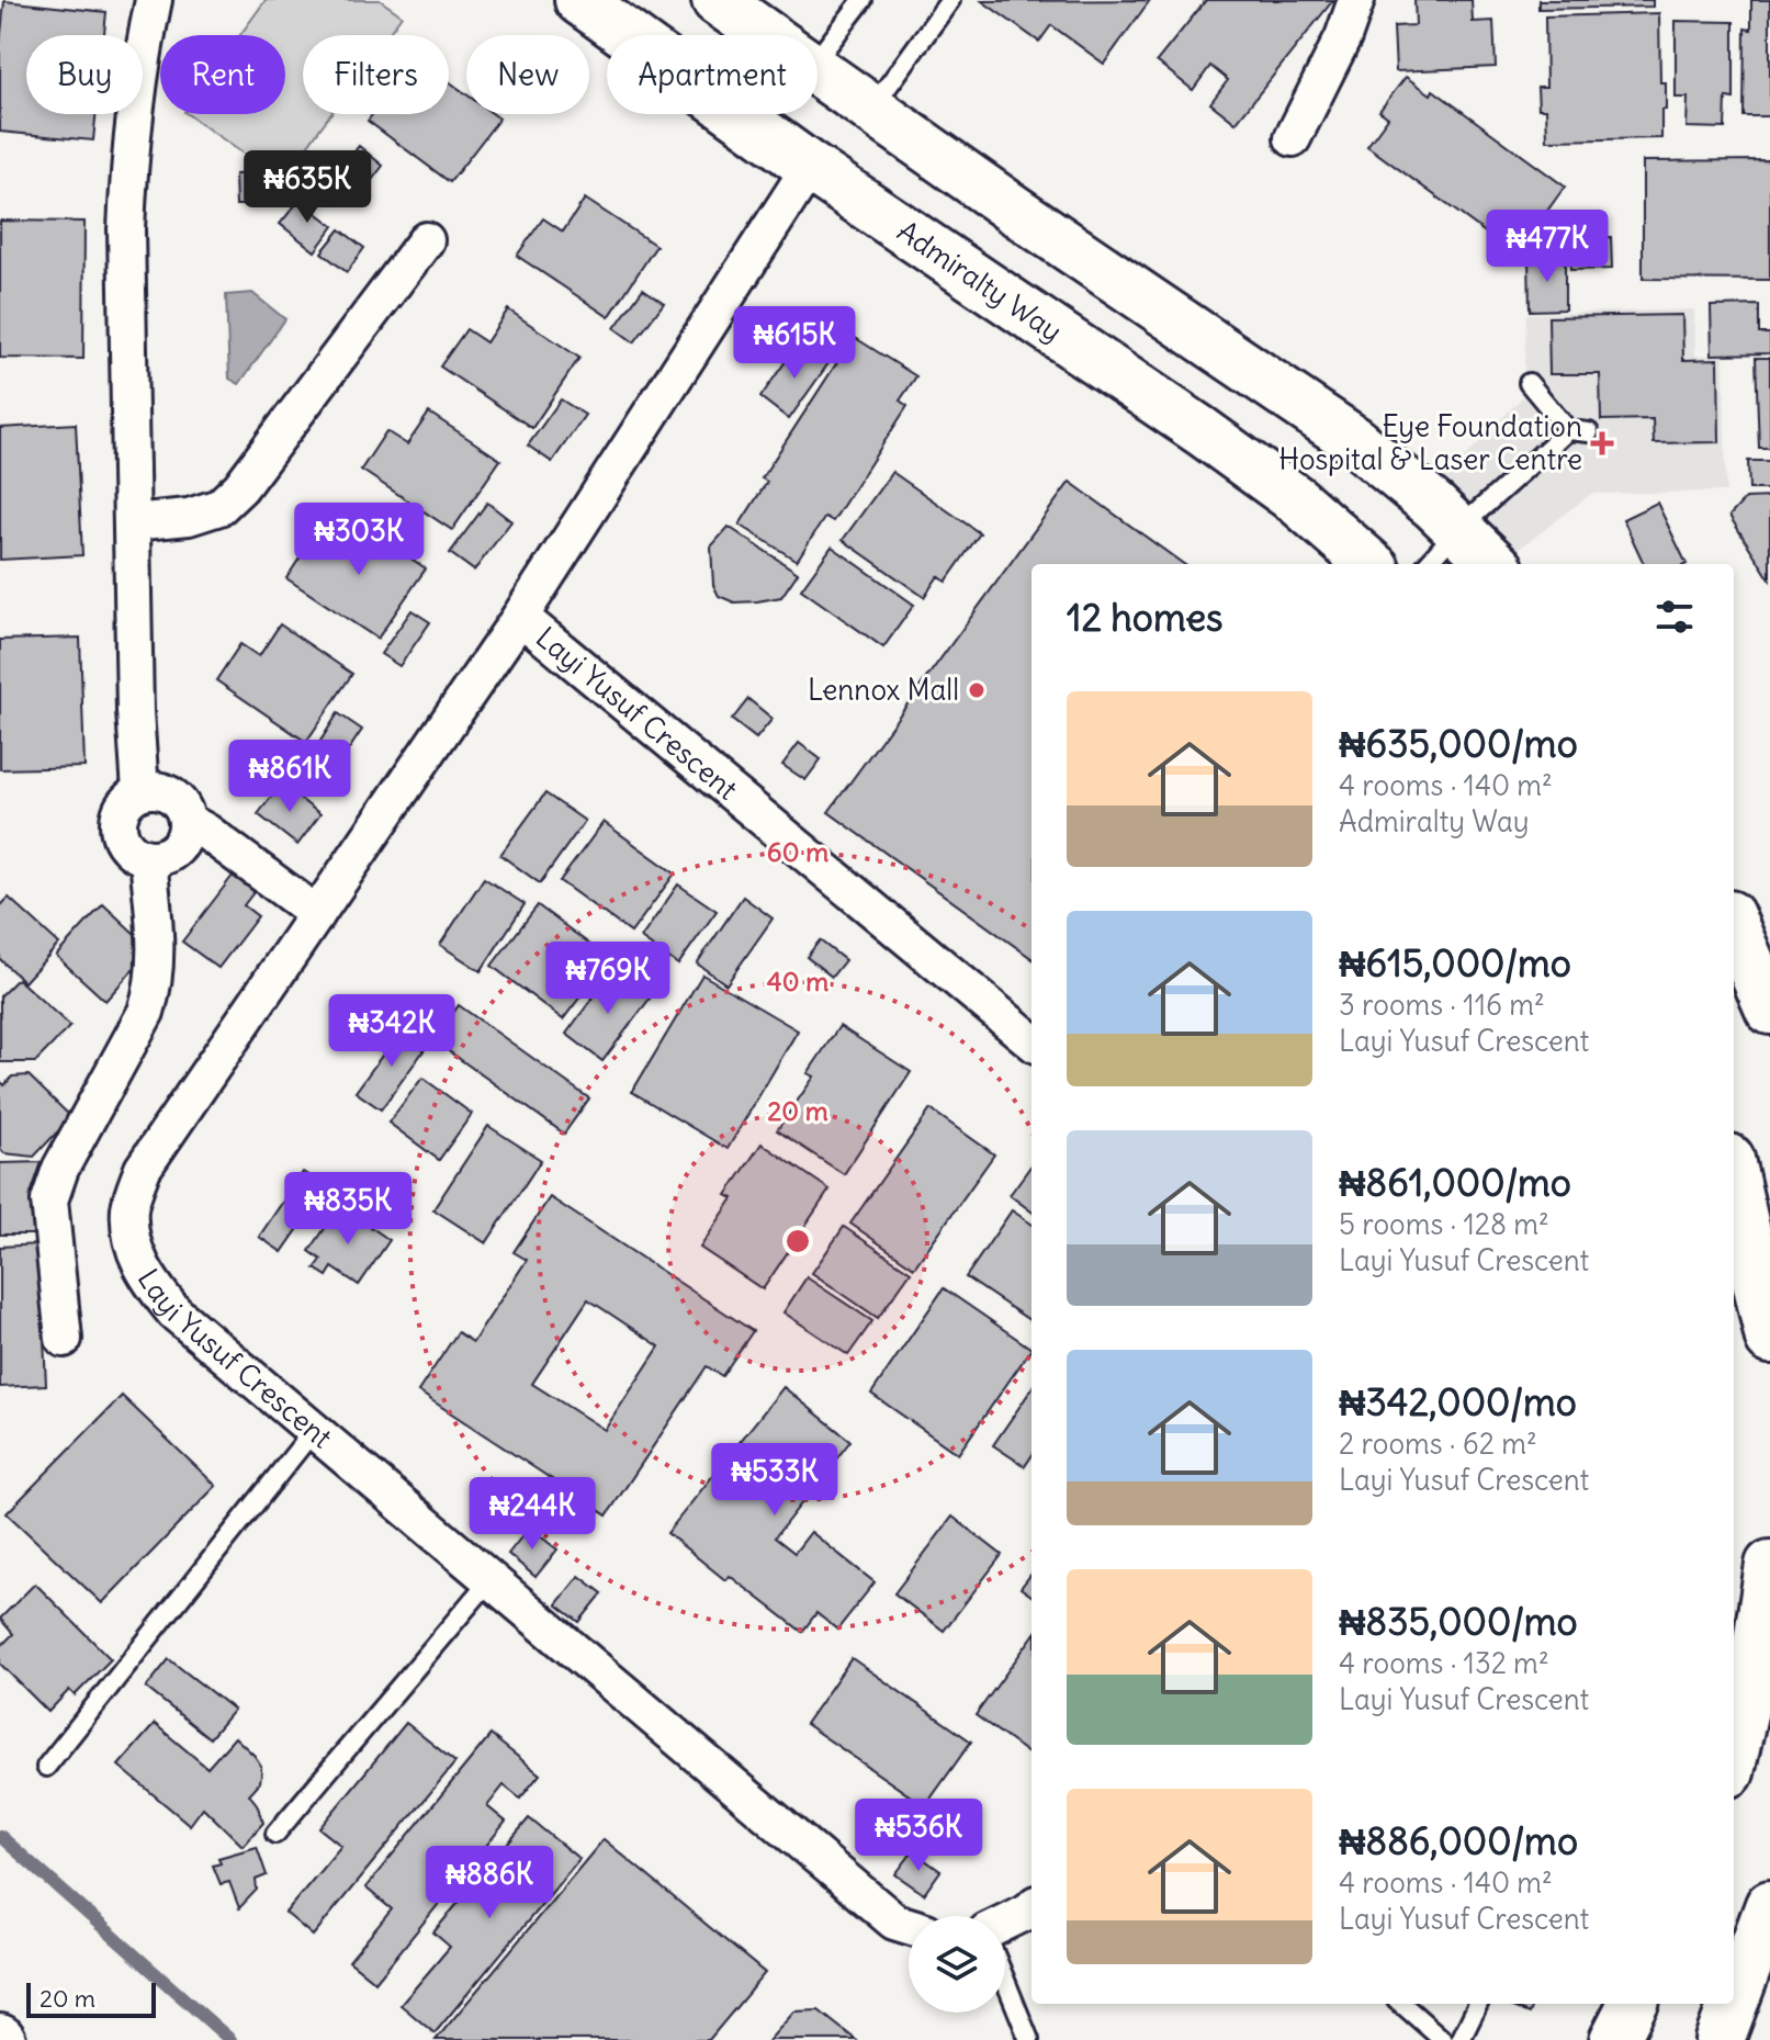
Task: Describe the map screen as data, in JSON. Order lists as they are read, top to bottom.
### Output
{
  "streets": {
    "main road": ["Admiralty Way"],
    "street": ["Layi Yusuf Crescent"]
  },
  "crossings": [
    ["Admiralty Way", "Layi Yusuf Crescent"]
  ],
  "places": {
    "health": ["Eye Foundation Hospital & Laser Centre"],
    "other": ["Lennox Mall"]
  },
  "scale_bar": "20 m",
  "page": {
    "chip": [
      "Buy",
      "Rent",
      "Filters",
      "New",
      "Apartment"
    ],
    "price": [
      "₦635K",
      "₦477K",
      "₦615K",
      "₦303K",
      "₦861K",
      "₦769K",
      "₦342K",
      "₦835K",
      "₦533K",
      "₦244K",
      "₦536K",
      "₦886K"
    ],
    "heading": "12 homes",
    "list": [
      {
        "name": "₦635,000/mo",
        "note": "4 rooms · 140 m² · Admiralty Way"
      },
      {
        "name": "₦615,000/mo",
        "note": "3 rooms · 116 m² · Layi Yusuf Crescent"
      },
      {
        "name": "₦861,000/mo",
        "note": "5 rooms · 128 m² · Layi Yusuf Crescent"
      },
      {
        "name": "₦342,000/mo",
        "note": "2 rooms · 62 m² · Layi Yusuf Crescent"
      },
      {
        "name": "₦835,000/mo",
        "note": "4 rooms · 132 m² · Layi Yusuf Crescent"
      },
      {
        "name": "₦886,000/mo",
        "note": "4 rooms · 140 m² · Layi Yusuf Crescent"
      }
    ],
    "scale": "20 m"
  },
  "rings": ["60 m", "40 m", "20 m"]
}
